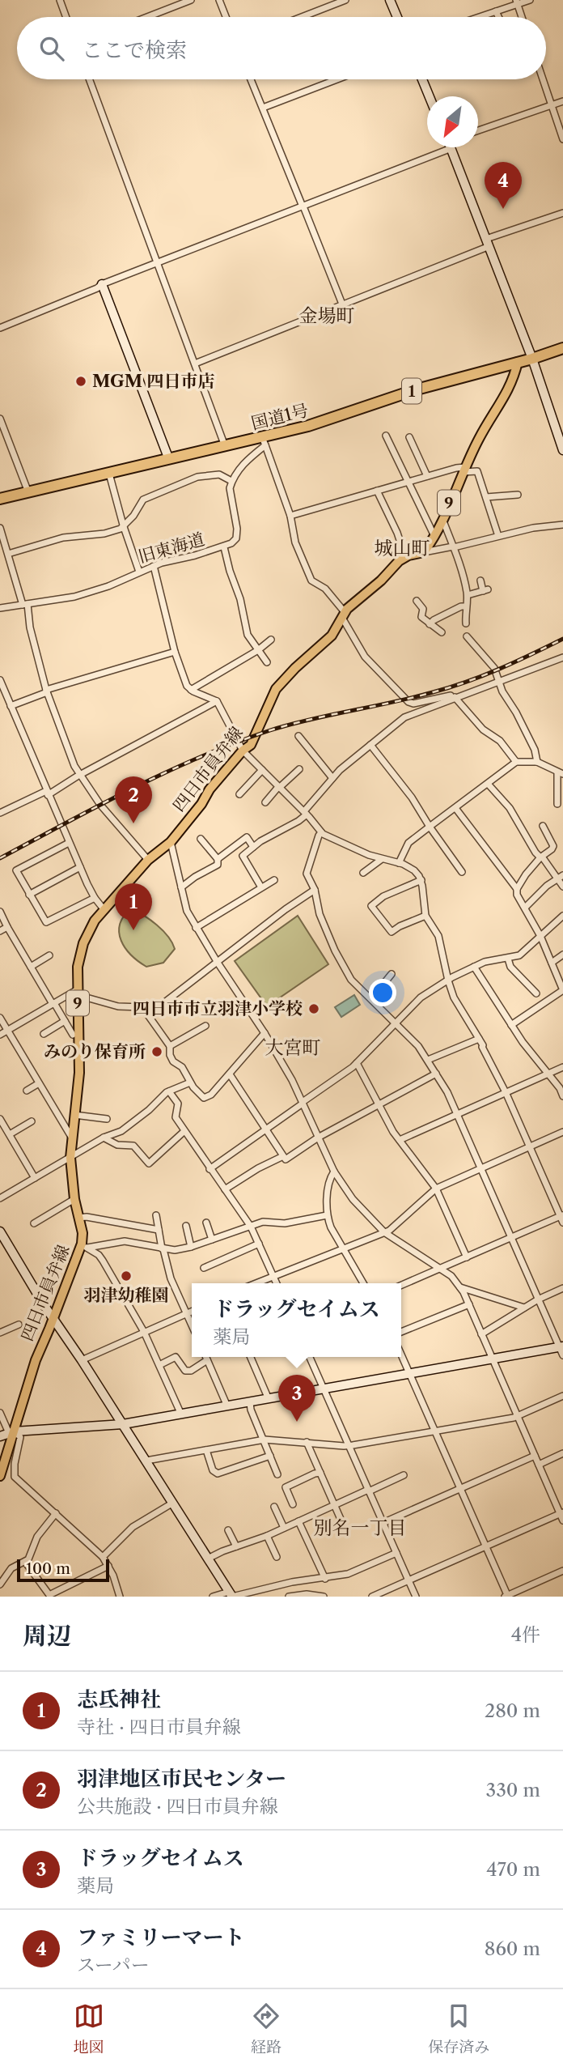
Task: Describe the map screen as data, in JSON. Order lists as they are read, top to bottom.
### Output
{
  "streets": {
    "highway": ["1", "国道1号"],
    "main road": ["9", "四日市員弁線"],
    "street": ["旧東海道"]
  },
  "crossings": [
    ["国道1号", "9"],
    ["9", "四日市員弁線"]
  ],
  "districts": [
    "金場町",
    "城山町",
    "大宮町",
    "別名一丁目"
  ],
  "places": [
    "MGM 四日市店",
    "四日市市立羽津小学校",
    "みのり保育所",
    "羽津幼稚園"
  ],
  "scale_bar": "100 m",
  "north": "bottom left",
  "page": {
    "search": "ここで検索",
    "pins": [
      "4",
      "2",
      "1",
      "3"
    ],
    "popup": ["ドラッグセイムス", "薬局"],
    "scale": "100 m",
    "heading": ["周辺", "4件"],
    "list": [
      {
        "mark": "1",
        "name": "志氐神社",
        "note": "寺社 · 四日市員弁線",
        "value": "280 m"
      },
      {
        "mark": "2",
        "name": "羽津地区市民センター",
        "note": "公共施設 · 四日市員弁線",
        "value": "330 m"
      },
      {
        "mark": "3",
        "name": "ドラッグセイムス",
        "note": "薬局",
        "value": "470 m"
      },
      {
        "mark": "4",
        "name": "ファミリーマート",
        "note": "スーパー",
        "value": "860 m"
      }
    ],
    "nav": ["地図", "経路", "保存済み"]
  }
}
